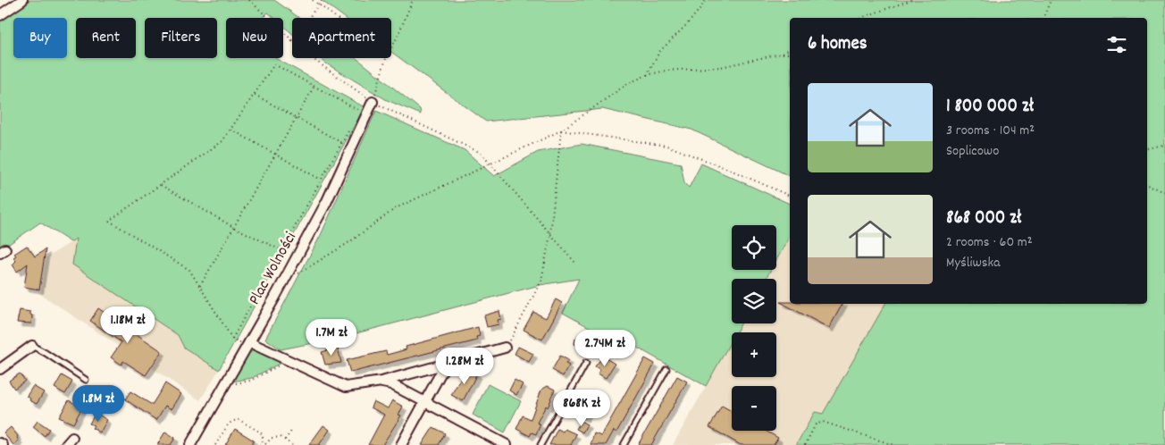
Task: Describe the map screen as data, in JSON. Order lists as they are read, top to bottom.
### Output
{
  "streets": {
    "street": ["Plac Wolności"]
  },
  "page": {
    "chip": [
      "Buy",
      "Rent",
      "Filters",
      "New",
      "Apartment"
    ],
    "heading": "6 homes",
    "list": [
      {
        "name": "1 800 000 zł",
        "note": "3 rooms · 104 m² · Soplicowo"
      },
      {
        "name": "868 000 zł",
        "note": "2 rooms · 60 m² · Myśliwska"
      }
    ],
    "map_buttons": ["+", "−"],
    "price": [
      "1.18M zł",
      "1.7M zł",
      "2.74M zł",
      "1.28M zł",
      "1.8M zł",
      "868K zł"
    ]
  }
}
